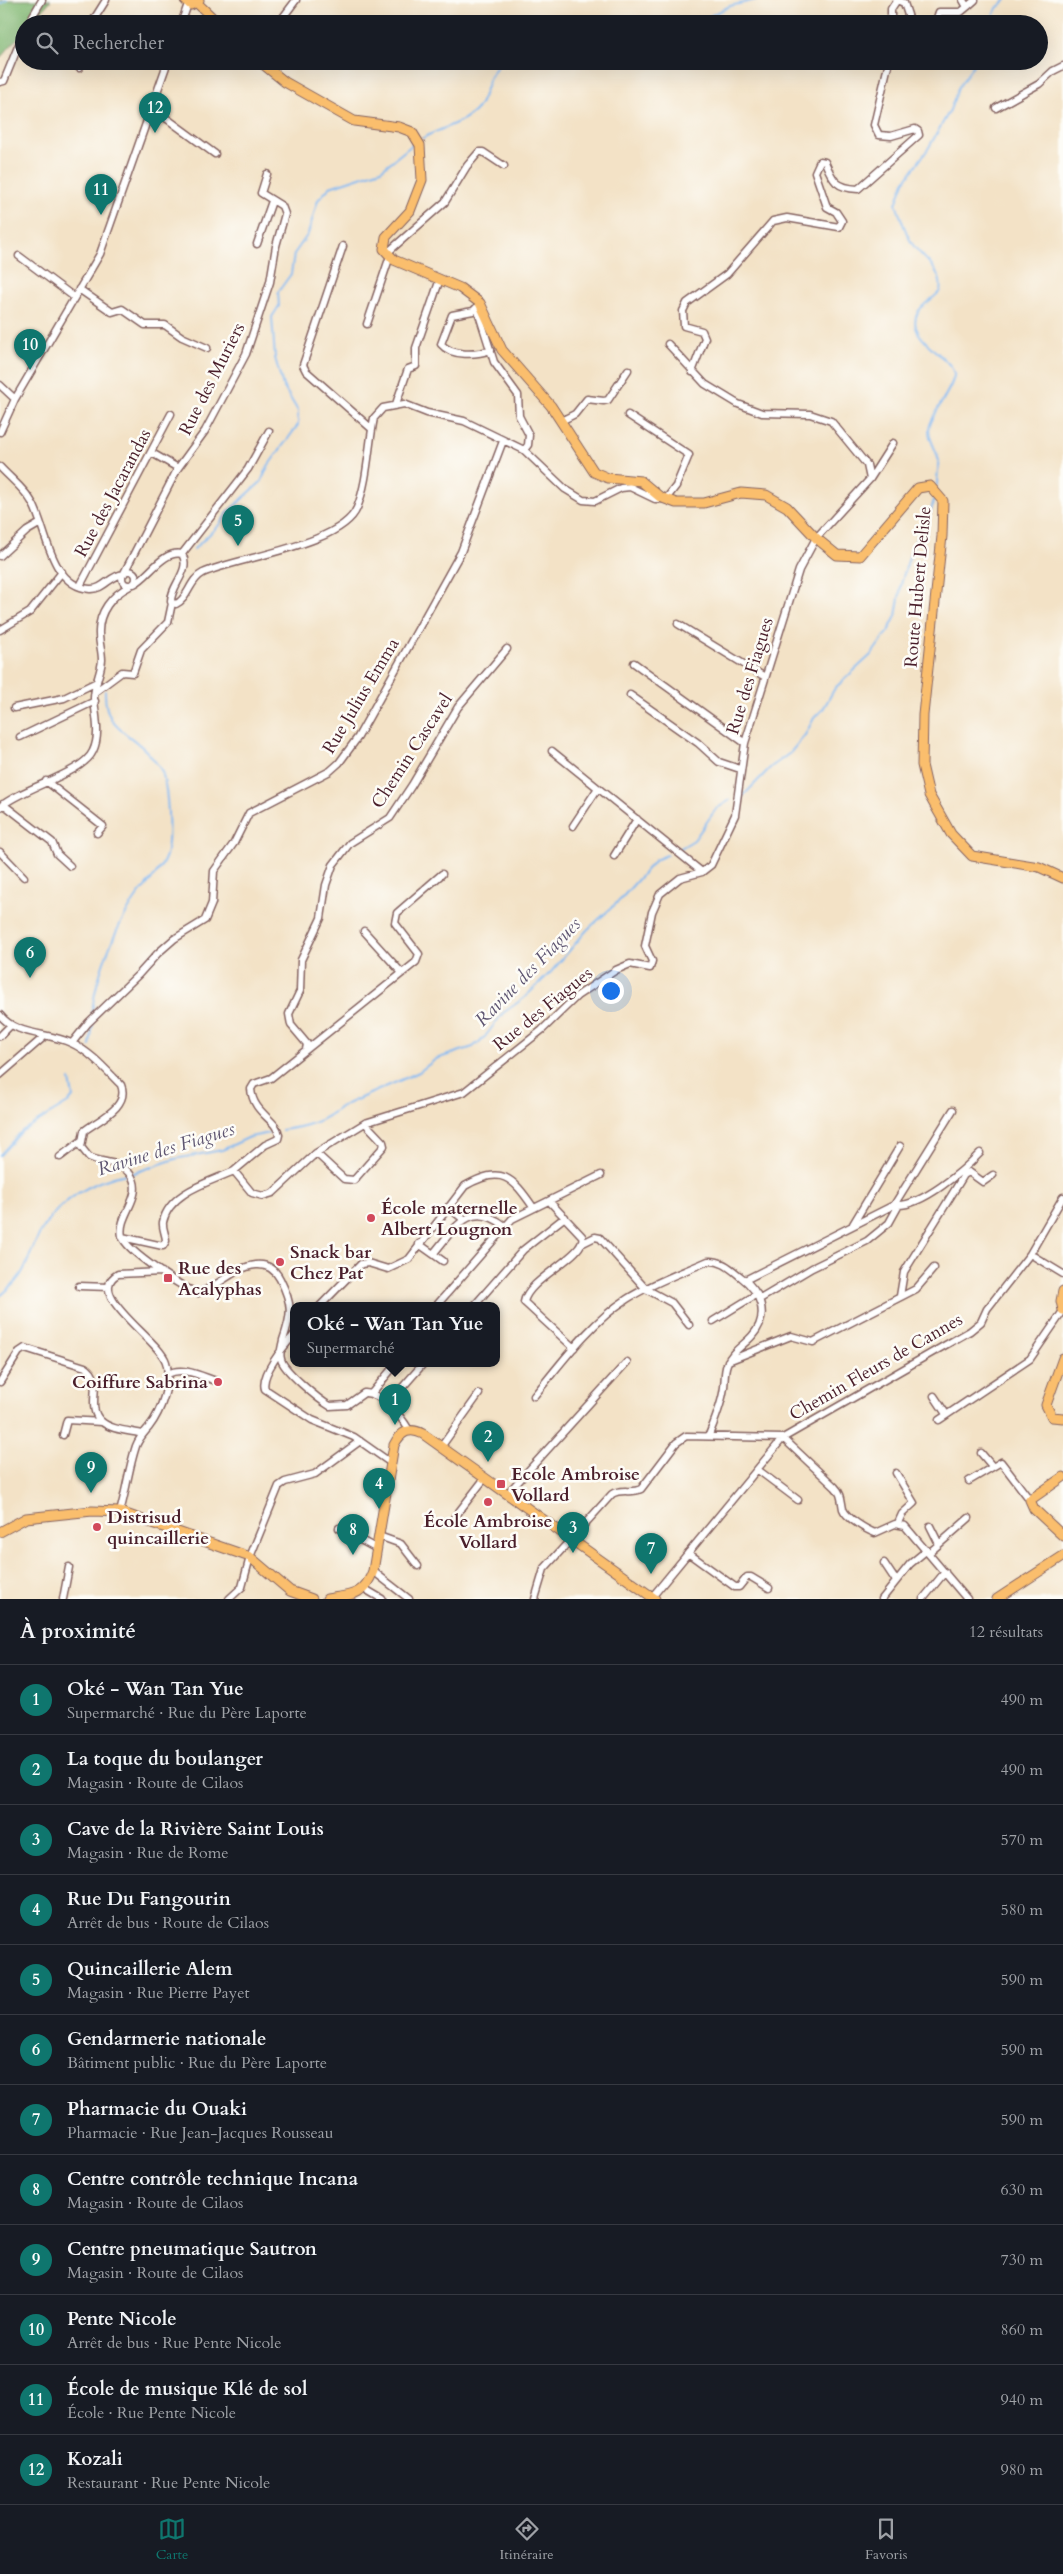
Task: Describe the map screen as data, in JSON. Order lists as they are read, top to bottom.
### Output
{
  "streets": {
    "main road": ["Route Hubert Delisle"],
    "street": [
      "Rue des Muriers",
      "Rue des Jacarandas",
      "Rue des Fiagues",
      "Rue Julius Emma",
      "Chemin Cascavel",
      "Chemin Fleurs de Cannes"
    ]
  },
  "crossings": [
    ["Route Hubert Delisle", "Rue des Fiagues"]
  ],
  "water": ["Ravine des Fiagues"],
  "places": {
    "other": [
      "École maternelle Albert Lougnon",
      "Snack bar Chez Pat",
      "Coiffure Sabrina",
      "École Ambroise Vollard",
      "Distrisud quincaillerie"
    ],
    "transit": ["Rue des Acalyphas", "Ecole Ambroise Vollard"]
  },
  "page": {
    "search": "Rechercher",
    "pins": [
      "12",
      "11",
      "10",
      "5",
      "6",
      "1",
      "2",
      "9",
      "4",
      "3",
      "8",
      "7"
    ],
    "popup": ["Oké - Wan Tan Yue", "Supermarché"],
    "heading": ["À proximité", "12 résultats"],
    "list": [
      {
        "mark": "1",
        "name": "Oké - Wan Tan Yue",
        "note": "Supermarché · Rue du Père Laporte",
        "value": "490 m"
      },
      {
        "mark": "2",
        "name": "La toque du boulanger",
        "note": "Magasin · Route de Cilaos",
        "value": "490 m"
      },
      {
        "mark": "3",
        "name": "Cave de la Rivière Saint Louis",
        "note": "Magasin · Rue de Rome",
        "value": "570 m"
      },
      {
        "mark": "4",
        "name": "Rue Du Fangourin",
        "note": "Arrêt de bus · Route de Cilaos",
        "value": "580 m"
      },
      {
        "mark": "5",
        "name": "Quincaillerie Alem",
        "note": "Magasin · Rue Pierre Payet",
        "value": "590 m"
      },
      {
        "mark": "6",
        "name": "Gendarmerie nationale",
        "note": "Bâtiment public · Rue du Père Laporte",
        "value": "590 m"
      },
      {
        "mark": "7",
        "name": "Pharmacie du Ouaki",
        "note": "Pharmacie · Rue Jean-Jacques Rousseau",
        "value": "590 m"
      },
      {
        "mark": "8",
        "name": "Centre contrôle technique Incana",
        "note": "Magasin · Route de Cilaos",
        "value": "630 m"
      },
      {
        "mark": "9",
        "name": "Centre pneumatique Sautron",
        "note": "Magasin · Route de Cilaos",
        "value": "730 m"
      },
      {
        "mark": "10",
        "name": "Pente Nicole",
        "note": "Arrêt de bus · Rue Pente Nicole",
        "value": "860 m"
      },
      {
        "mark": "11",
        "name": "École de musique Klé de sol",
        "note": "École · Rue Pente Nicole",
        "value": "940 m"
      },
      {
        "mark": "12",
        "name": "Kozali",
        "note": "Restaurant · Rue Pente Nicole",
        "value": "980 m"
      }
    ],
    "nav": ["Carte", "Itinéraire", "Favoris"]
  }
}
